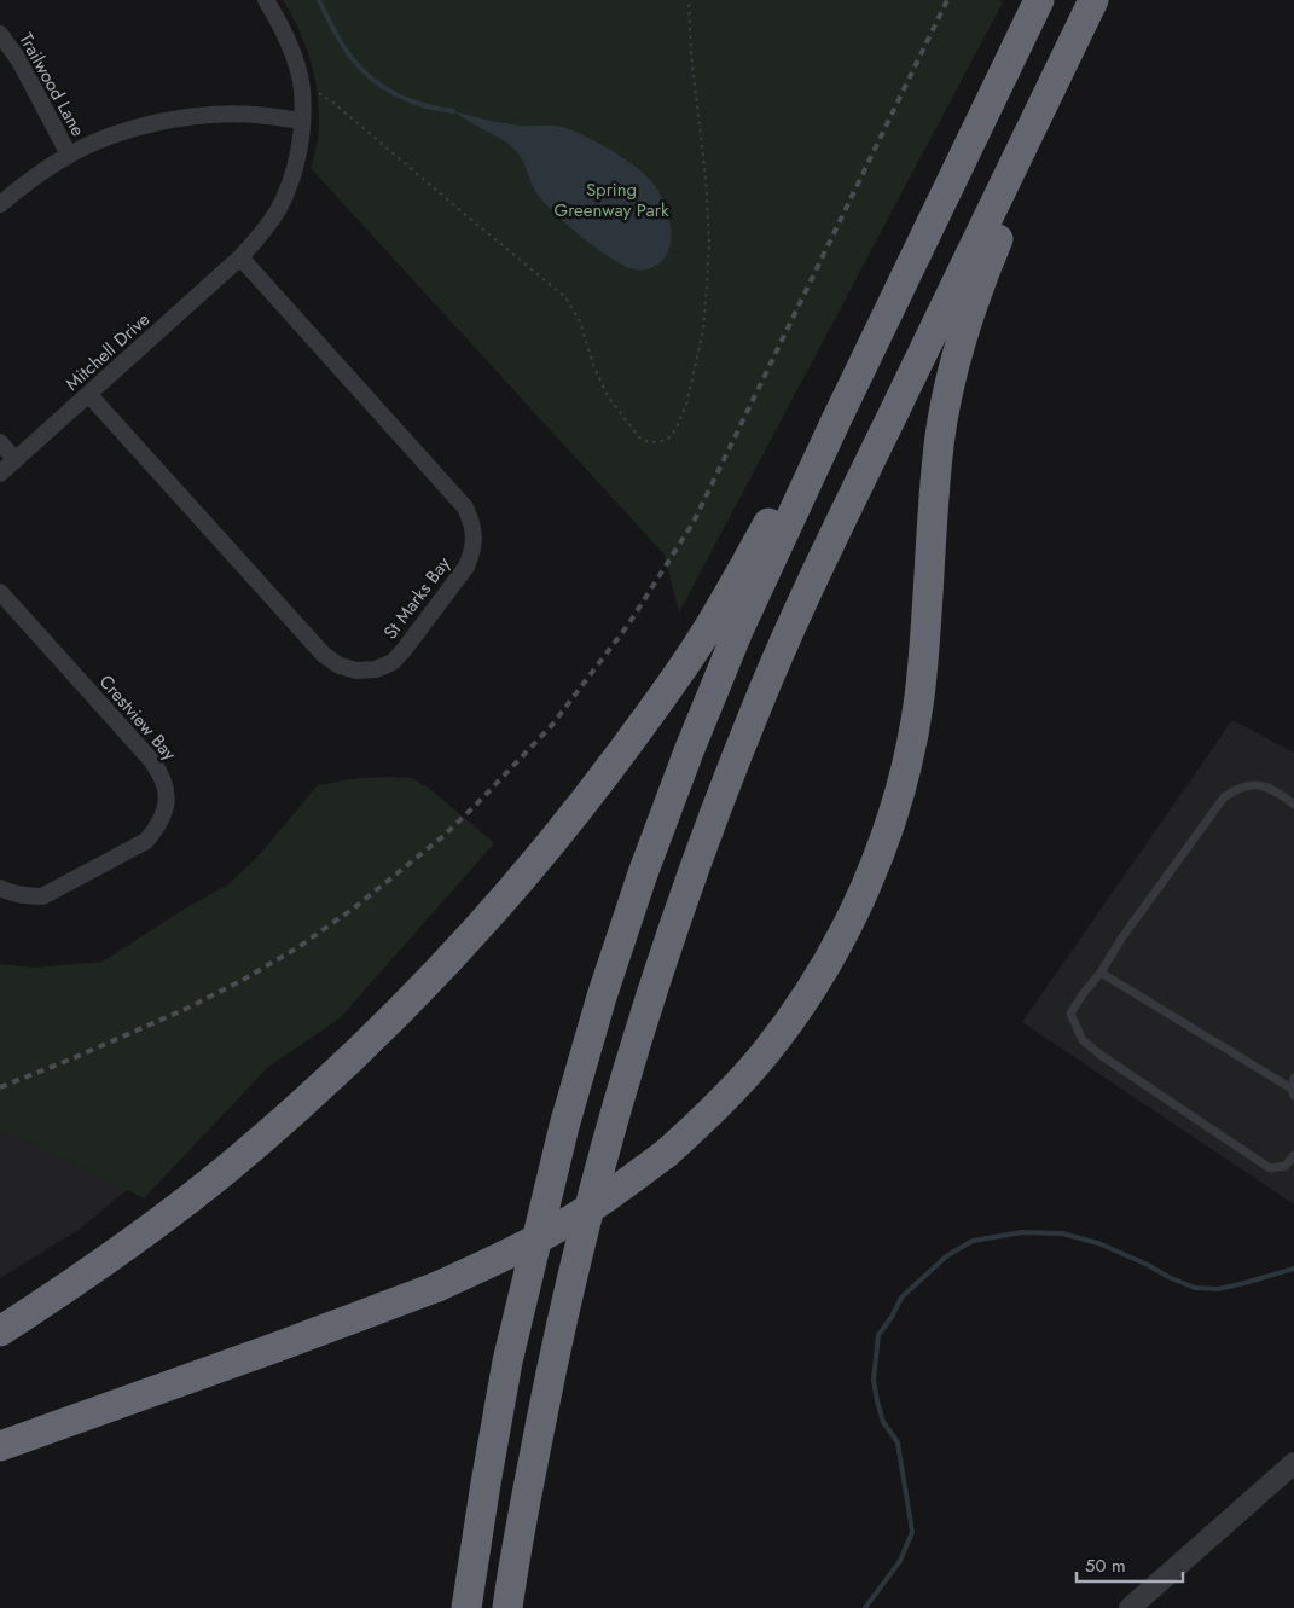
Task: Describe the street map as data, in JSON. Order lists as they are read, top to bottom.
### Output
{
  "streets": {
    "street": [
      "Trailwood Lane",
      "Mitchell Drive",
      "St Marks Bay",
      "Crestview Bay"
    ]
  },
  "crossings": [
    ["Mitchell Drive", "St Marks Bay"]
  ],
  "parks": ["Spring Greenway Park"],
  "scale_bar": "50 m"
}
